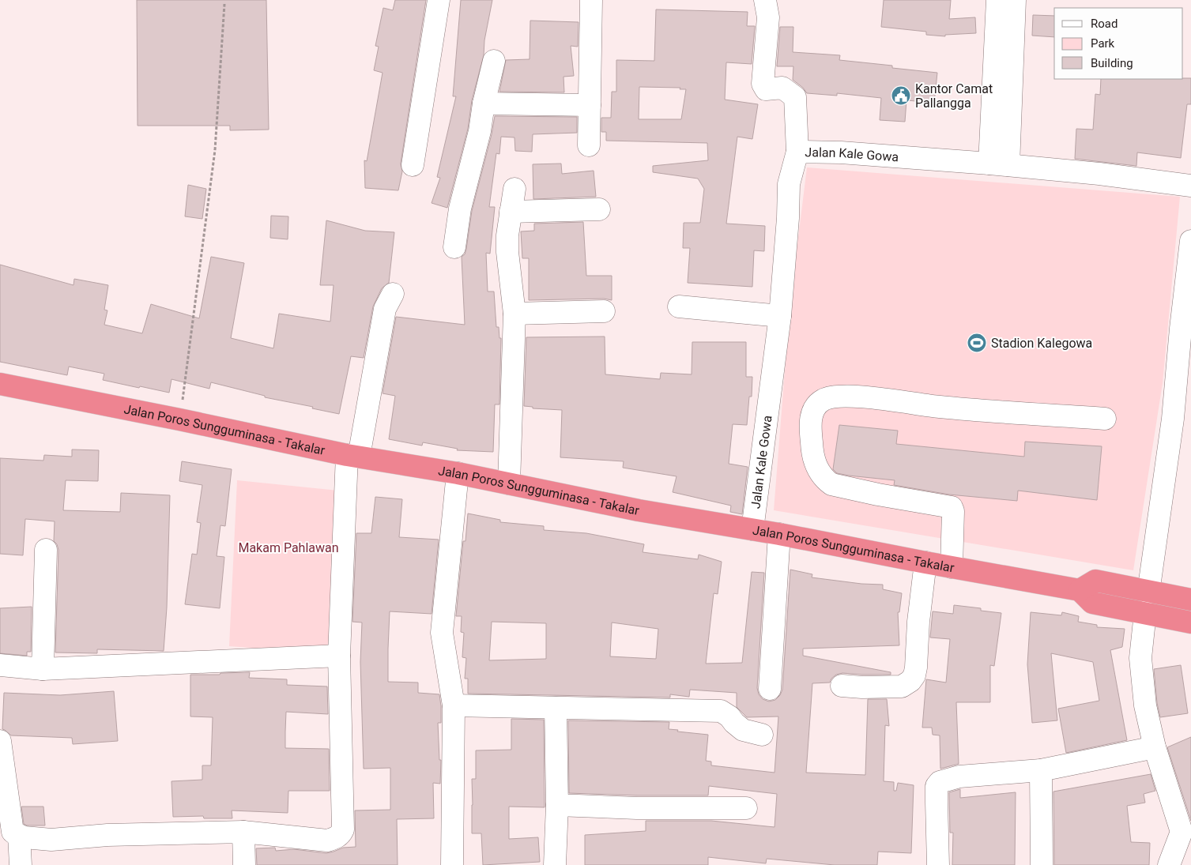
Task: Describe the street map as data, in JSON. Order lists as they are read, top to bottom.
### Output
{
  "streets": {
    "highway": ["Jalan Poros Sungguminasa - Takalar"],
    "street": ["Jalan Kale Gowa"]
  },
  "crossings": [
    ["Jalan Kale Gowa", "Jalan Poros Sungguminasa - Takalar"]
  ],
  "parks": ["Makam Pahlawan"],
  "places": {
    "public building": ["Kantor Camat Pallangga"],
    "sports": ["Stadion Kalegowa"]
  },
  "legend": ["Road", "Park", "Building"]
}
